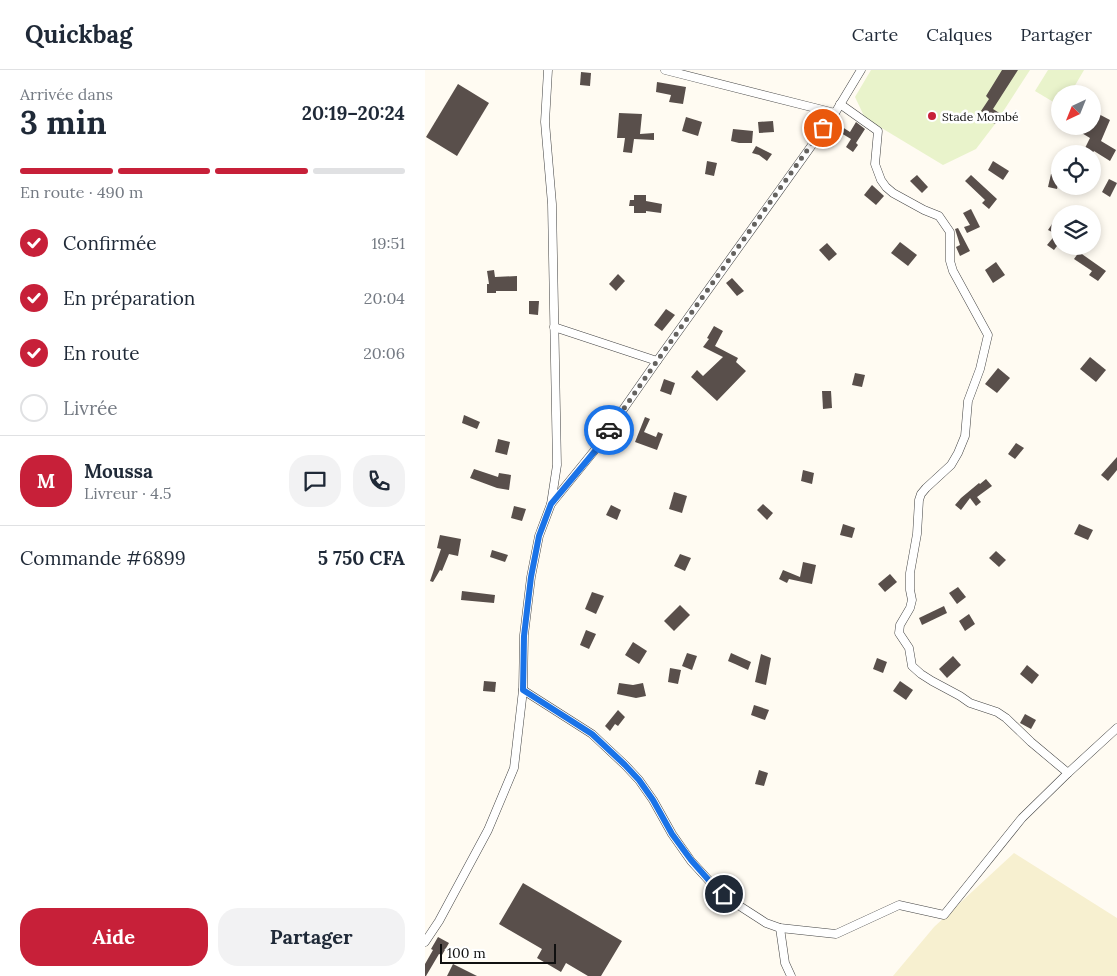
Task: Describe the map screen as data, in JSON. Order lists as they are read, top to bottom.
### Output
{
  "places": ["Stade Mombé"],
  "scale_bar": "100 m",
  "north": "bottom left",
  "page": {
    "header": "Quickbag",
    "nav": ["Carte", "Calques", "Partager"],
    "heading": ["3 min", "Arrivée dans", "20:19–20:24"],
    "panel": [
      "Moussa",
      "Livreur · 4.5",
      "Commande #6899",
      "5 750 CFA"
    ],
    "bar": "En route · 490 m",
    "list": [
      ["Confirmée", "19:51"],
      ["En préparation", "20:04"],
      ["En route", "20:06"],
      "Livrée"
    ],
    "round": "M",
    "buttons": ["Aide", "Partager"],
    "scale": "100 m"
  }
}
